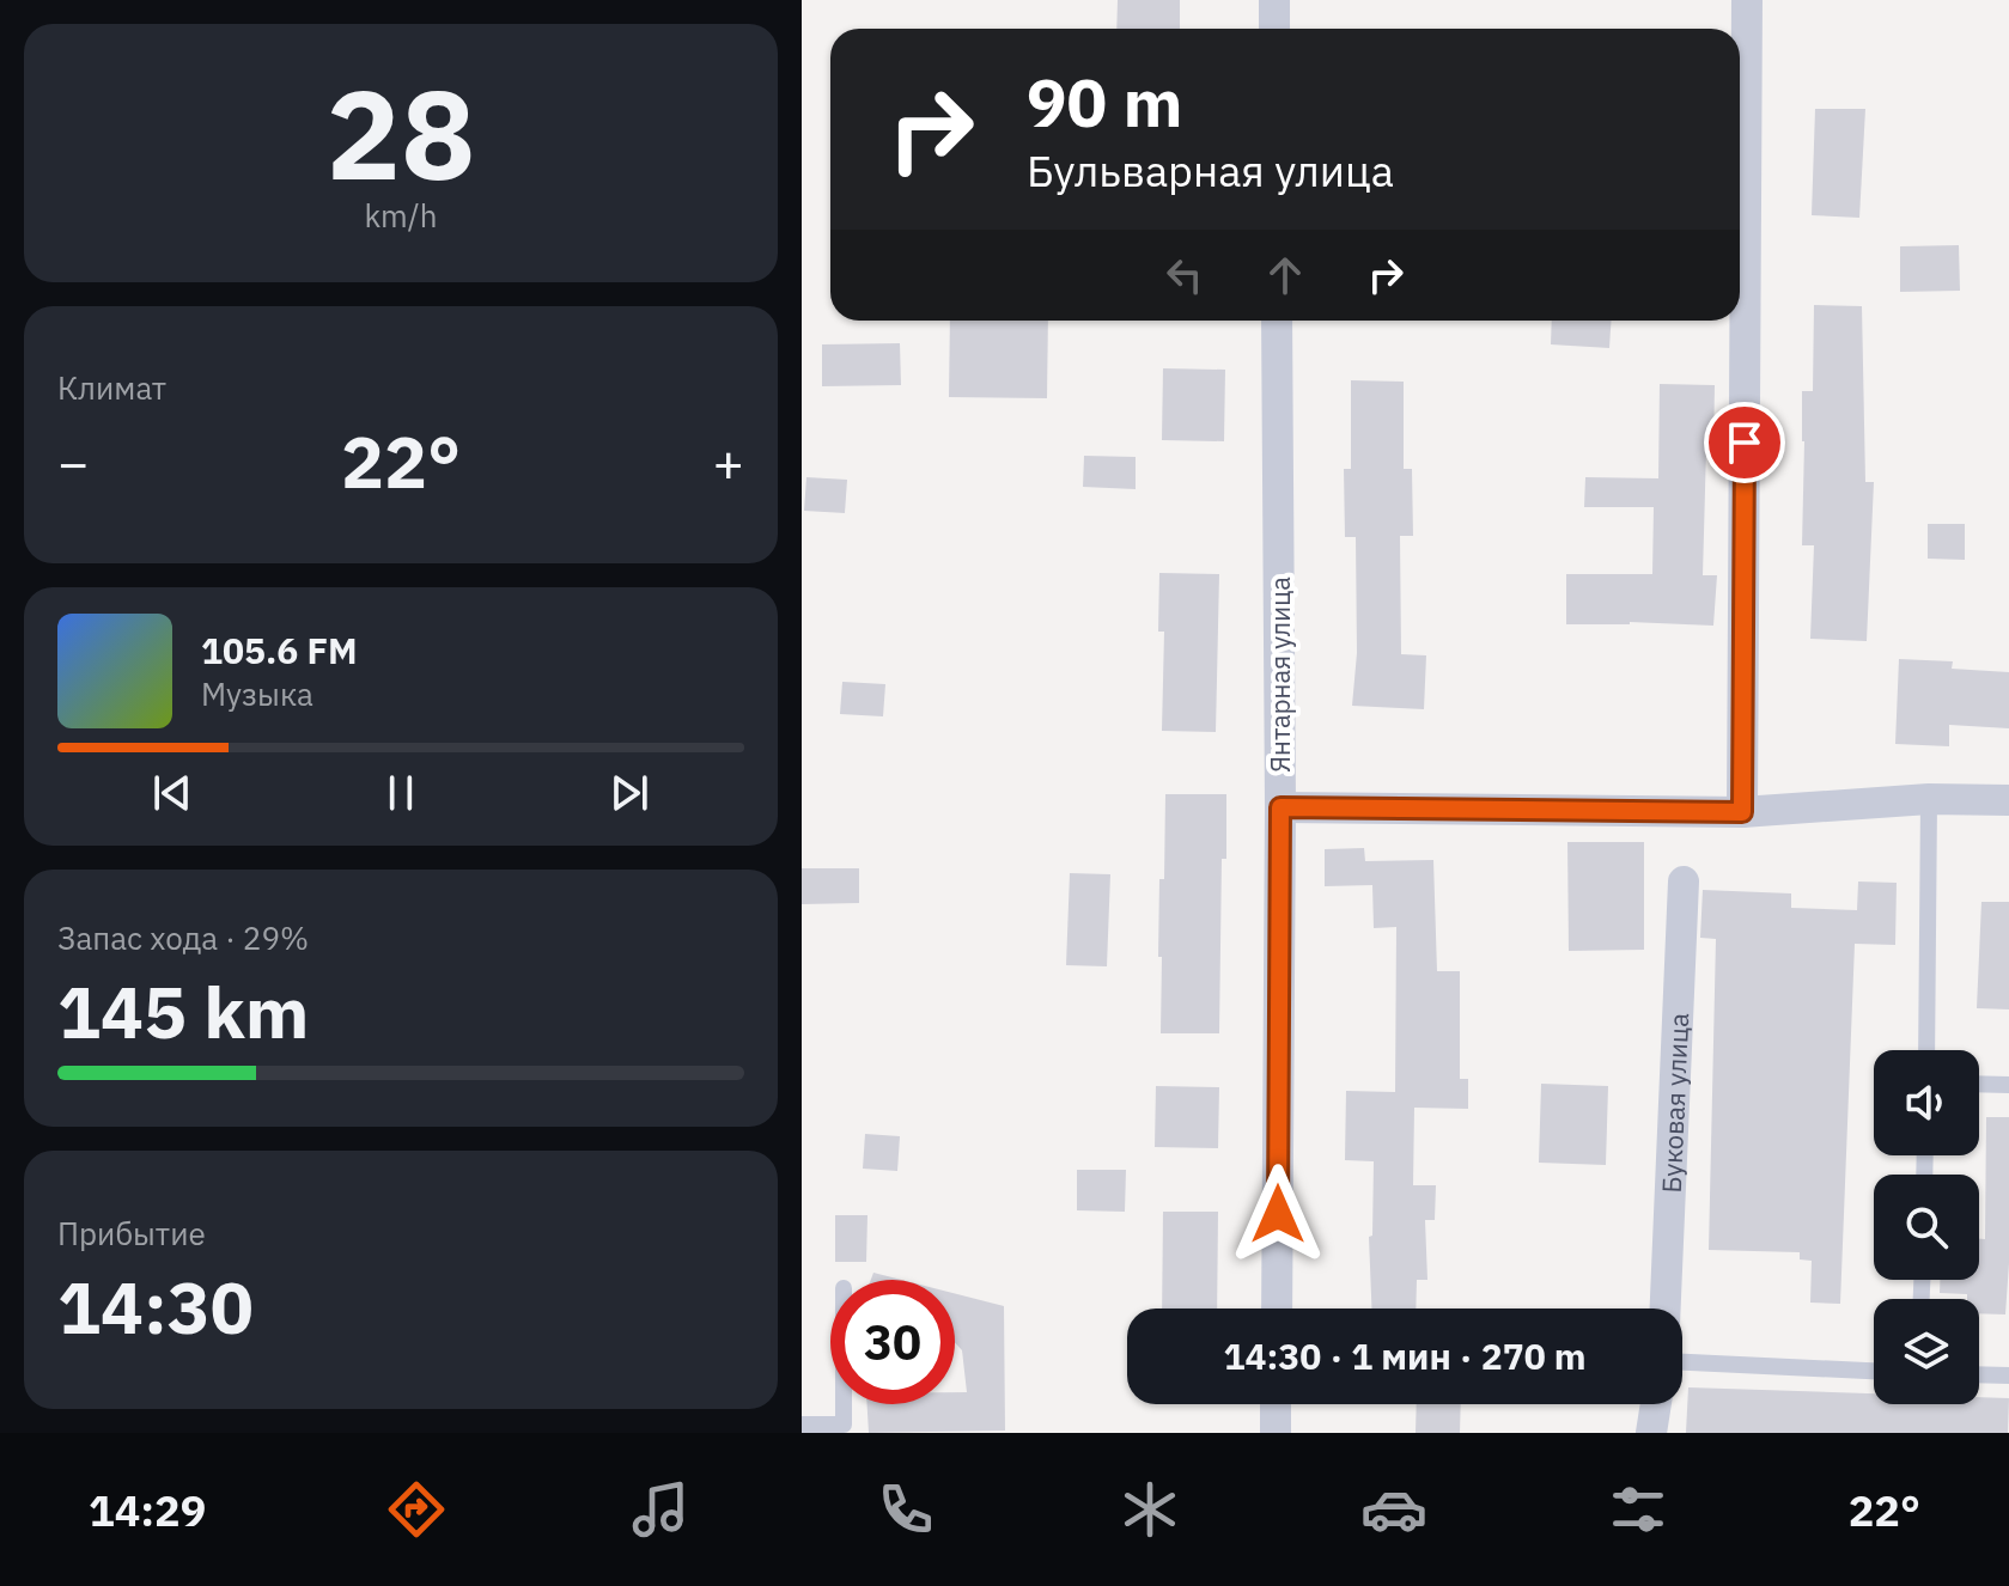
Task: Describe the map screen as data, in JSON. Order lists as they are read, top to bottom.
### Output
{
  "streets": {
    "street": ["Янтарная улица", "Буковая улица"]
  },
  "page": {
    "tile": [
      ["28", "km/h"],
      "Климат",
      ["Запас хода · 29%", "145 km"],
      ["Прибытие", "14:30"]
    ],
    "turn": ["90 m", "Бульварная улица"],
    "heat": ["−", "22°", "+"],
    "song": ["105.6 FM", "Музыка"],
    "limit": "30",
    "trip": "14:30 · 1 мин · 270 m",
    "tabs": ["14:29", "22°"]
  }
}
